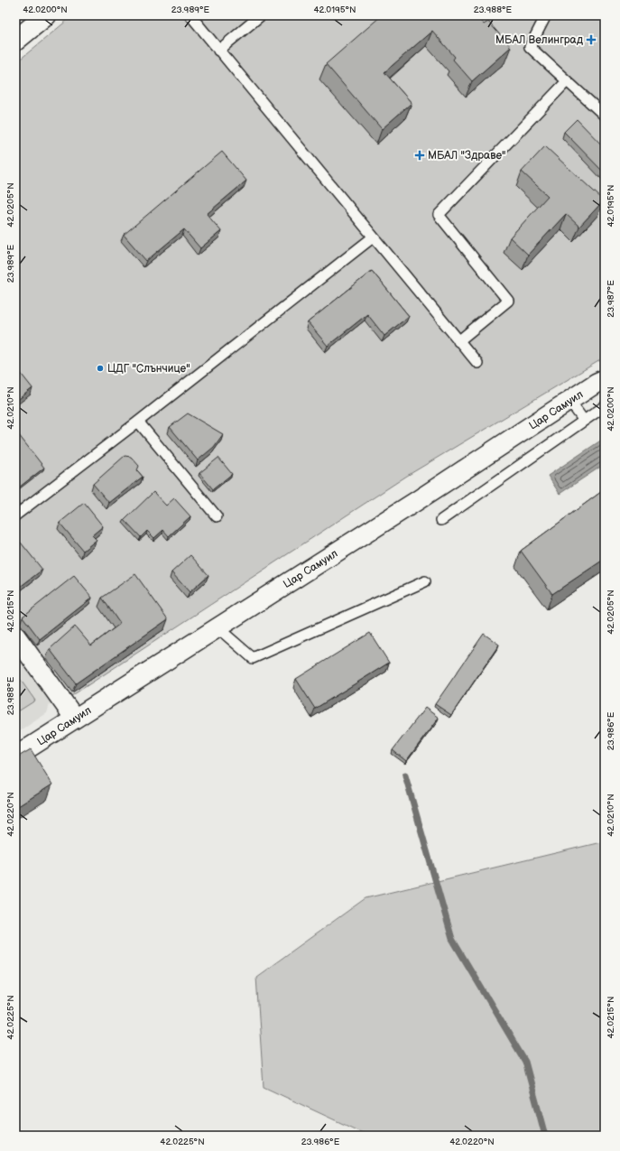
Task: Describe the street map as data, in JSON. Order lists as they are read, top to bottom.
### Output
{
  "streets": {
    "street": ["Цар Самуил"]
  },
  "places": {
    "health": ["МБАЛ Велинград", "МБАЛ \"Здраве\""],
    "other": ["ЦДГ \"Слънчице\""]
  },
  "coordinates": [
    "42.0200°N",
    "23.989°E",
    "42.0195°N",
    "23.988°E",
    "42.0205°N",
    "23.987°E",
    "42.0210°N",
    "42.0215°N",
    "23.986°E",
    "42.0220°N",
    "42.0225°N"
  ]
}
